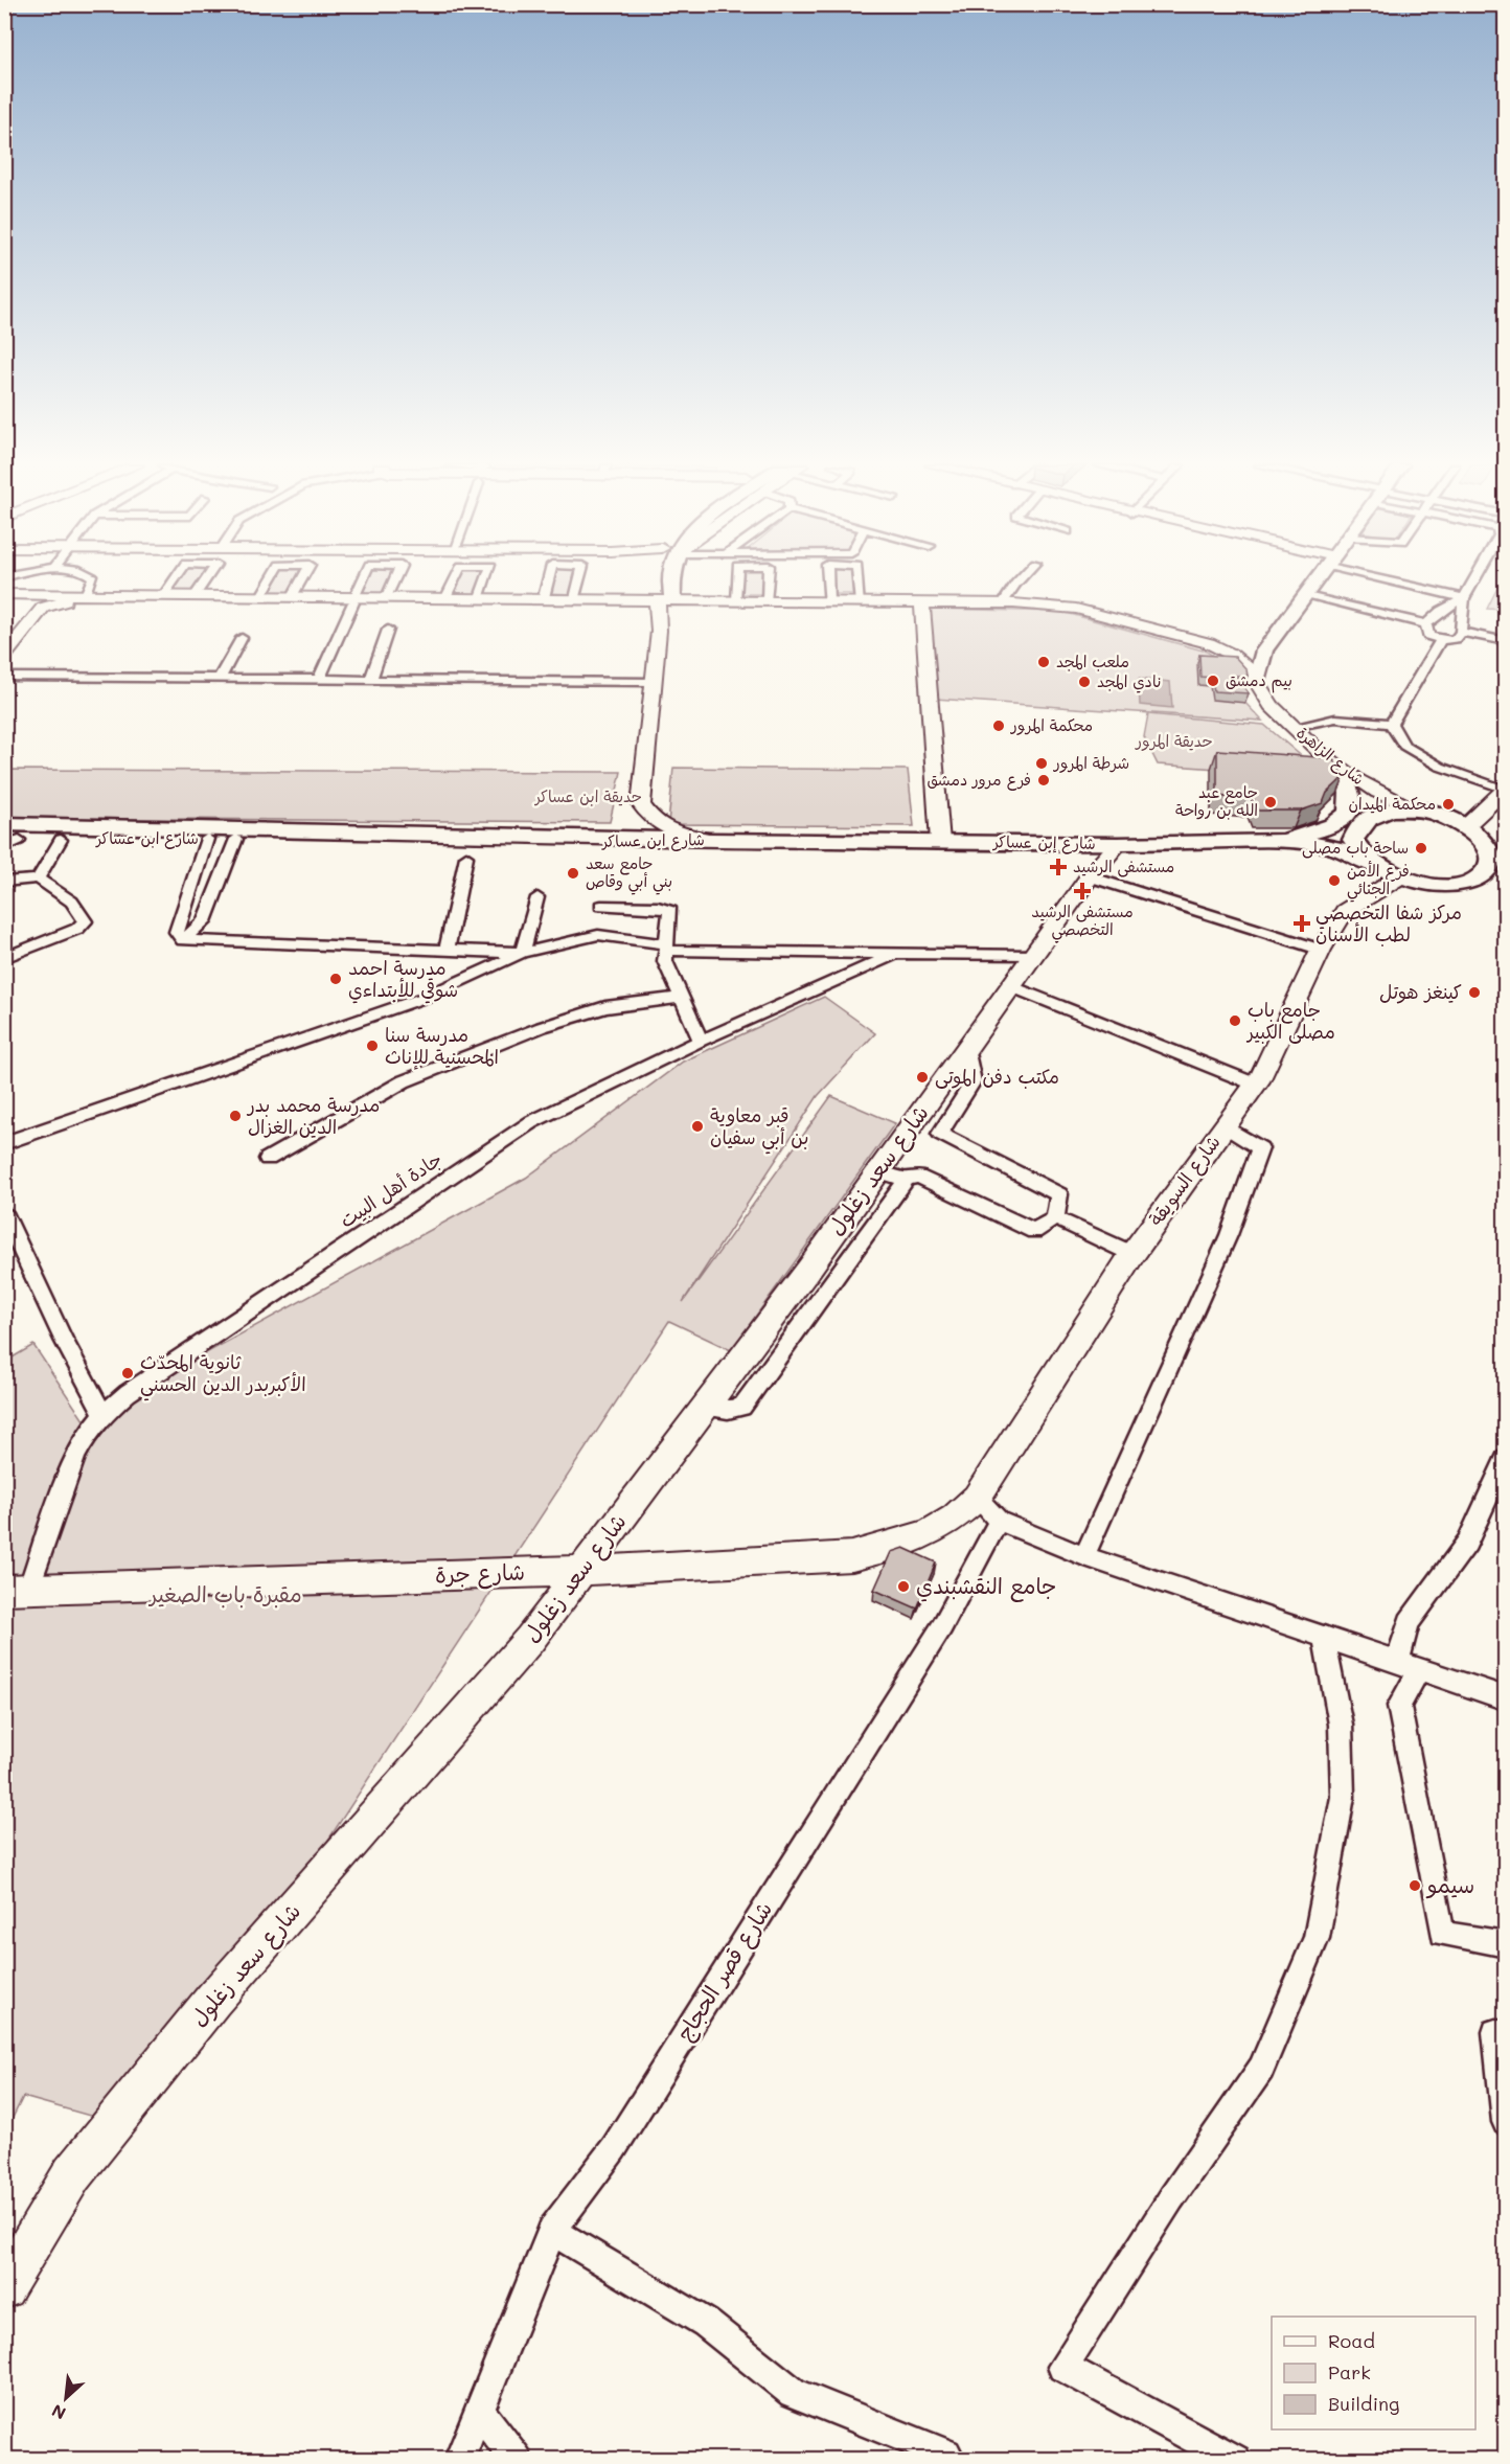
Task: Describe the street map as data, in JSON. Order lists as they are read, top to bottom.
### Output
{
  "streets": {
    "main road": [
      "شارع الزاهرة",
      "شارع ابن عساكر",
      "شارع إبن عساكر",
      "شارع سعد زغلول",
      "شارع السويقة",
      "شارع جرة"
    ],
    "street": ["جادة أهل البيت", "شارع قصر الحجاج"]
  },
  "crossings": [
    ["شارع ابن عساكر", "شارع إبن عساكر"],
    ["شارع إبن عساكر", "شارع سعد زغلول"],
    ["شارع سعد زغلول", "شارع جرة"],
    ["شارع السويقة", "شارع جرة"],
    ["جادة أهل البيت", "شارع جرة"]
  ],
  "parks": ["حديقة المرور", "حديقة ابن عساكر", "مقبرة باب الصغير"],
  "places": {
    "other": [
      "ملعب المجد",
      "بيم دمشق",
      "نادي المجد",
      "محكمة المرور",
      "شرطة المرور",
      "فرع مرور دمشق",
      "جامع عبد الله بن رواحة",
      "محكمة الميدان",
      "ساحة باب مصلى",
      "جامع سعد بني أبي وقاص",
      "فرع الأمن الجنائي",
      "مدرسة احمد شوقي للأبتداءي",
      "كينغز هوتل",
      "جامع باب مصلى الكبير",
      "مدرسة سنا المحسنية للإناث",
      "مكتب دفن الموتى",
      "مدرسة محمد بدر الدين الغزال",
      "قبر معاوية بن أبي سفيان",
      "ثانوية المحدّث الأكبربدر الدين الحسني",
      "جامع النقشبندي",
      "سيمو"
    ],
    "health": ["مستشفى الرشيد", "مستشفى الرشيد التخصصي", "مركز شفا التخصصي لطب الأسنان"]
  },
  "legend": ["Road", "Park", "Building"],
  "north": "bottom left"
}
